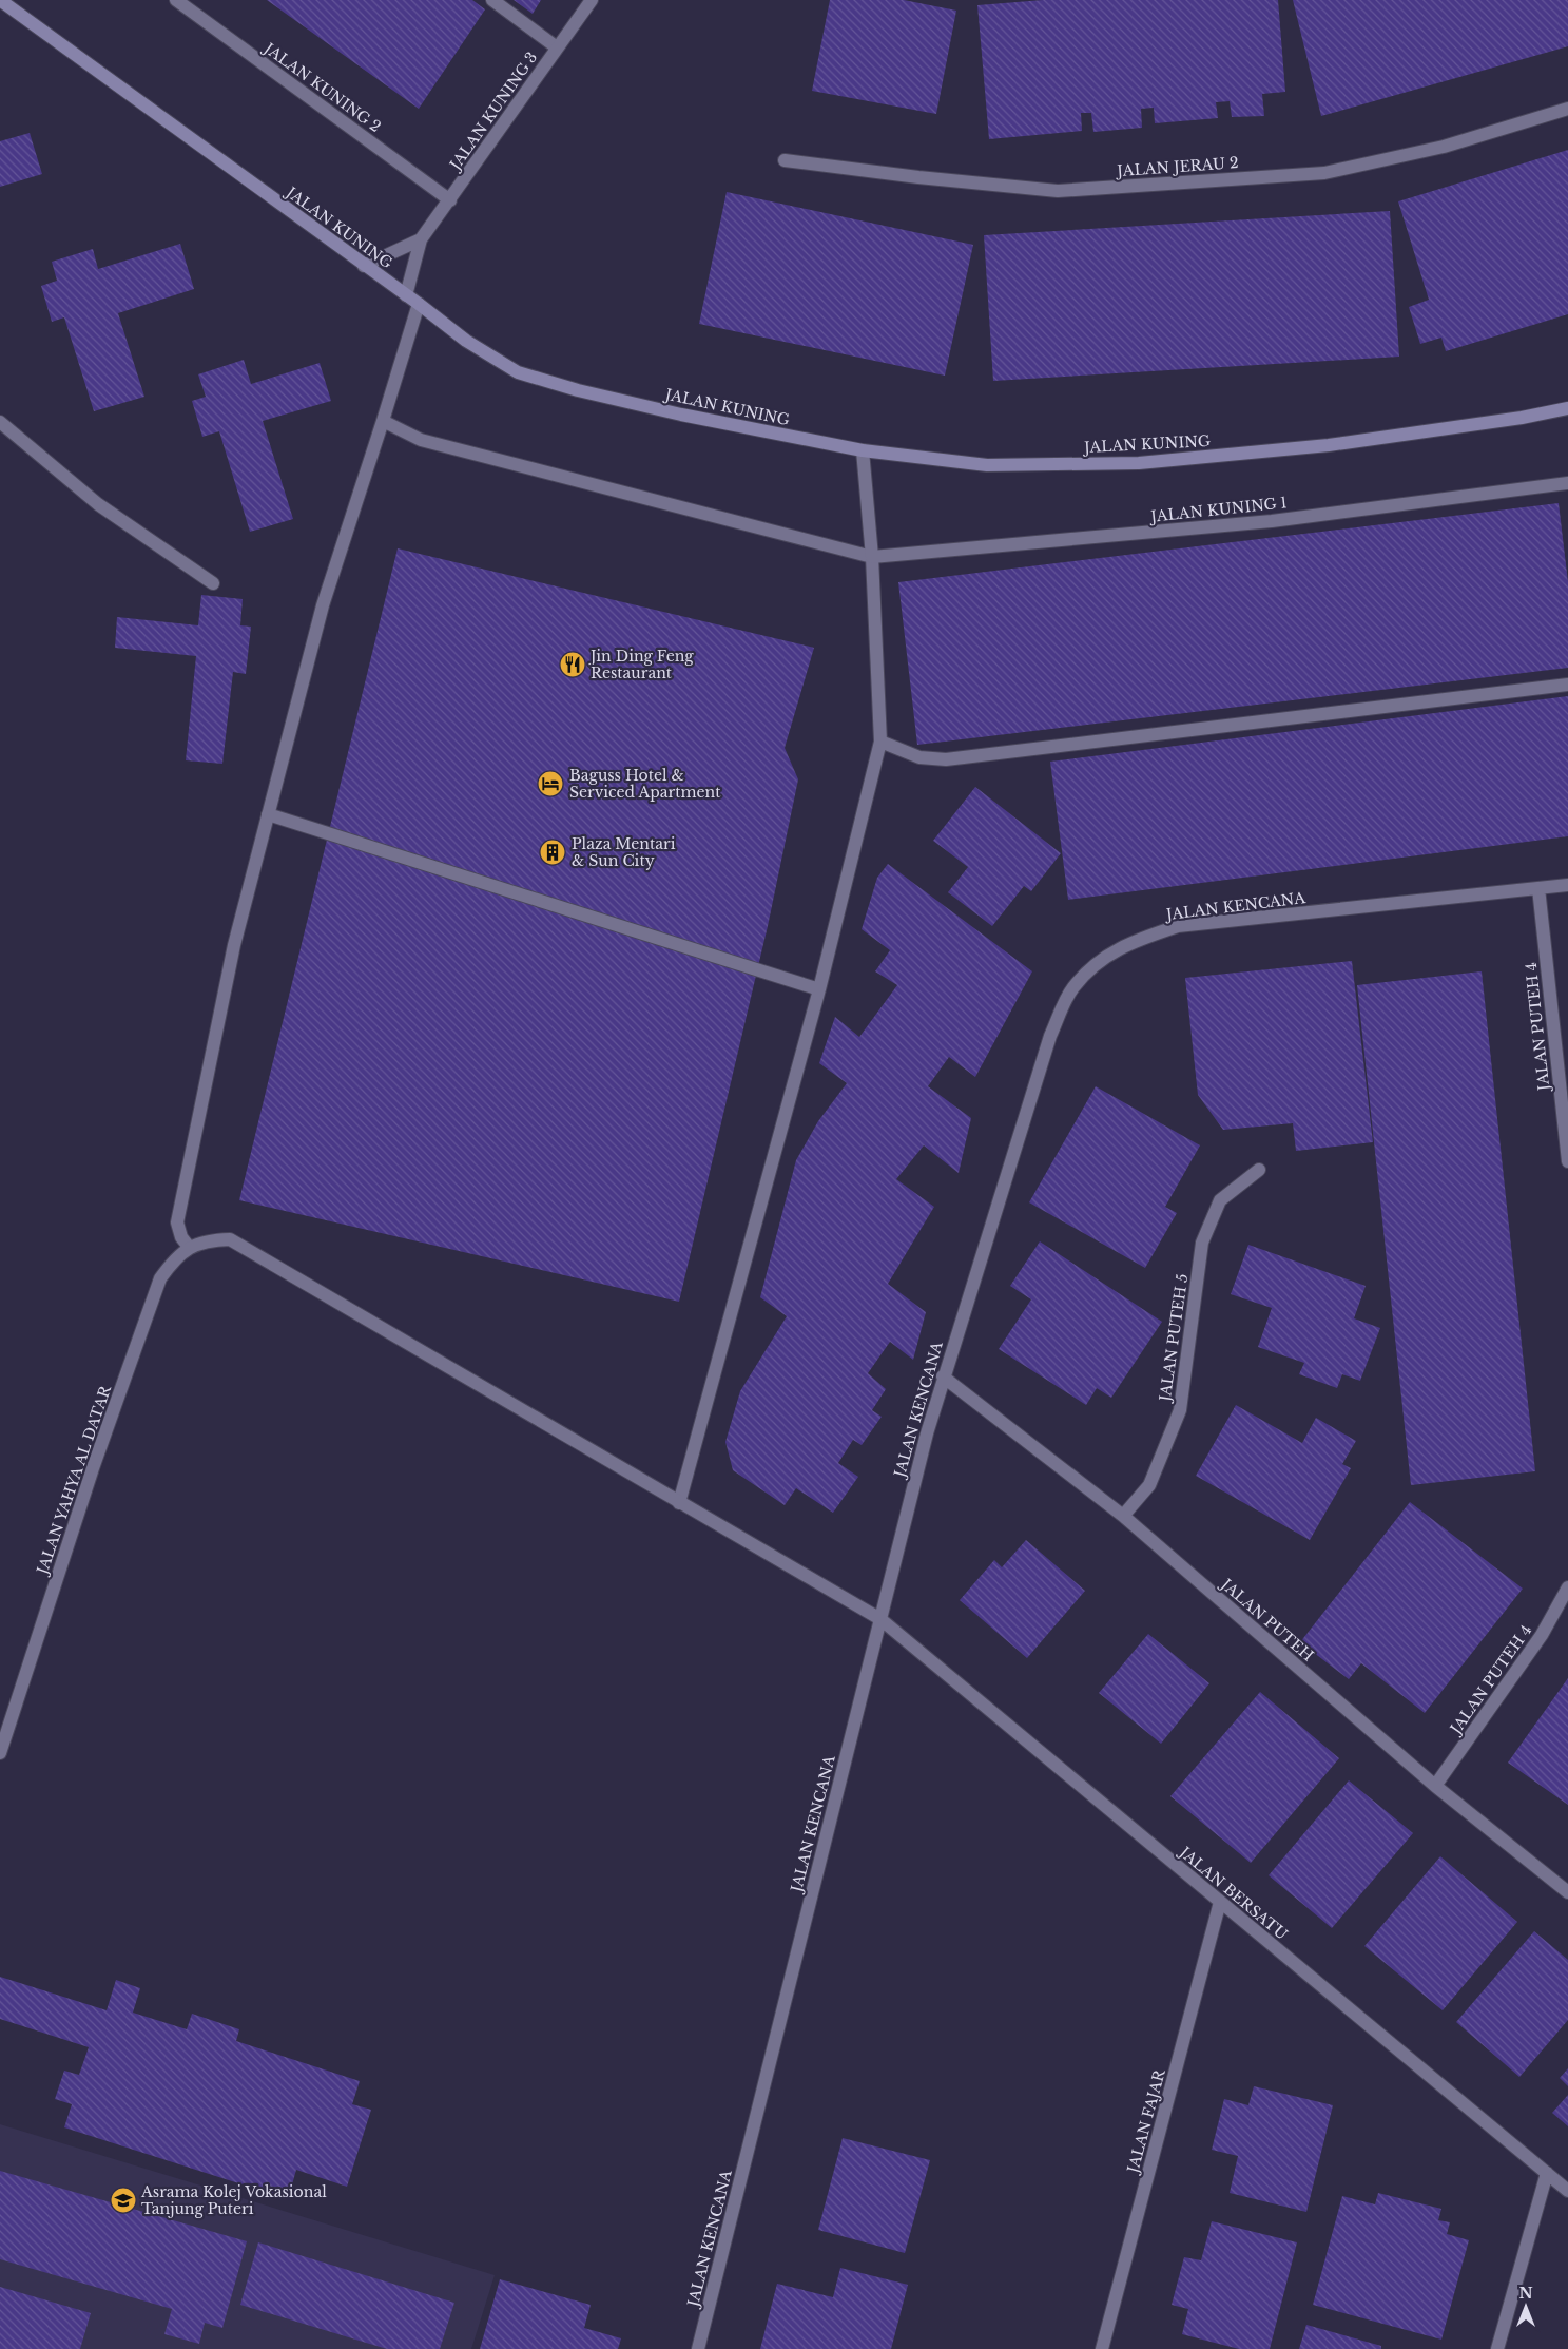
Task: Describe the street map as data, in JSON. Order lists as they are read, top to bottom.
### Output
{
  "streets": {
    "street": [
      "JALAN KUNING 2",
      "JALAN KUNING 3",
      "JALAN JERAU 2",
      "JALAN KUNING",
      "JALAN KUNING 1",
      "JALAN KENCANA",
      "JALAN PUTEH 4",
      "JALAN PUTEH 5",
      "JALAN YAHYA AL DATAR",
      "JALAN PUTEH",
      "JALAN BERSATU",
      "JALAN FAJAR"
    ]
  },
  "crossings": [
    ["JALAN KUNING 2", "JALAN KUNING 3"],
    ["JALAN KUNING 3", "JALAN KUNING"],
    ["JALAN KENCANA", "JALAN PUTEH 4"],
    ["JALAN KENCANA", "JALAN PUTEH"],
    ["JALAN KENCANA", "JALAN BERSATU"],
    ["JALAN PUTEH 4", "JALAN PUTEH"],
    ["JALAN PUTEH 5", "JALAN PUTEH"],
    ["JALAN YAHYA AL DATAR", "JALAN BERSATU"],
    ["JALAN BERSATU", "JALAN FAJAR"]
  ],
  "places": {
    "restaurant": ["Jin Ding Feng Restaurant"],
    "hotel": ["Baguss Hotel & Serviced Apartment"],
    "building": ["Plaza Mentari & Sun City"],
    "school or university": ["Asrama Kolej Vokasional Tanjung Puteri"]
  },
  "north": "top"
}
